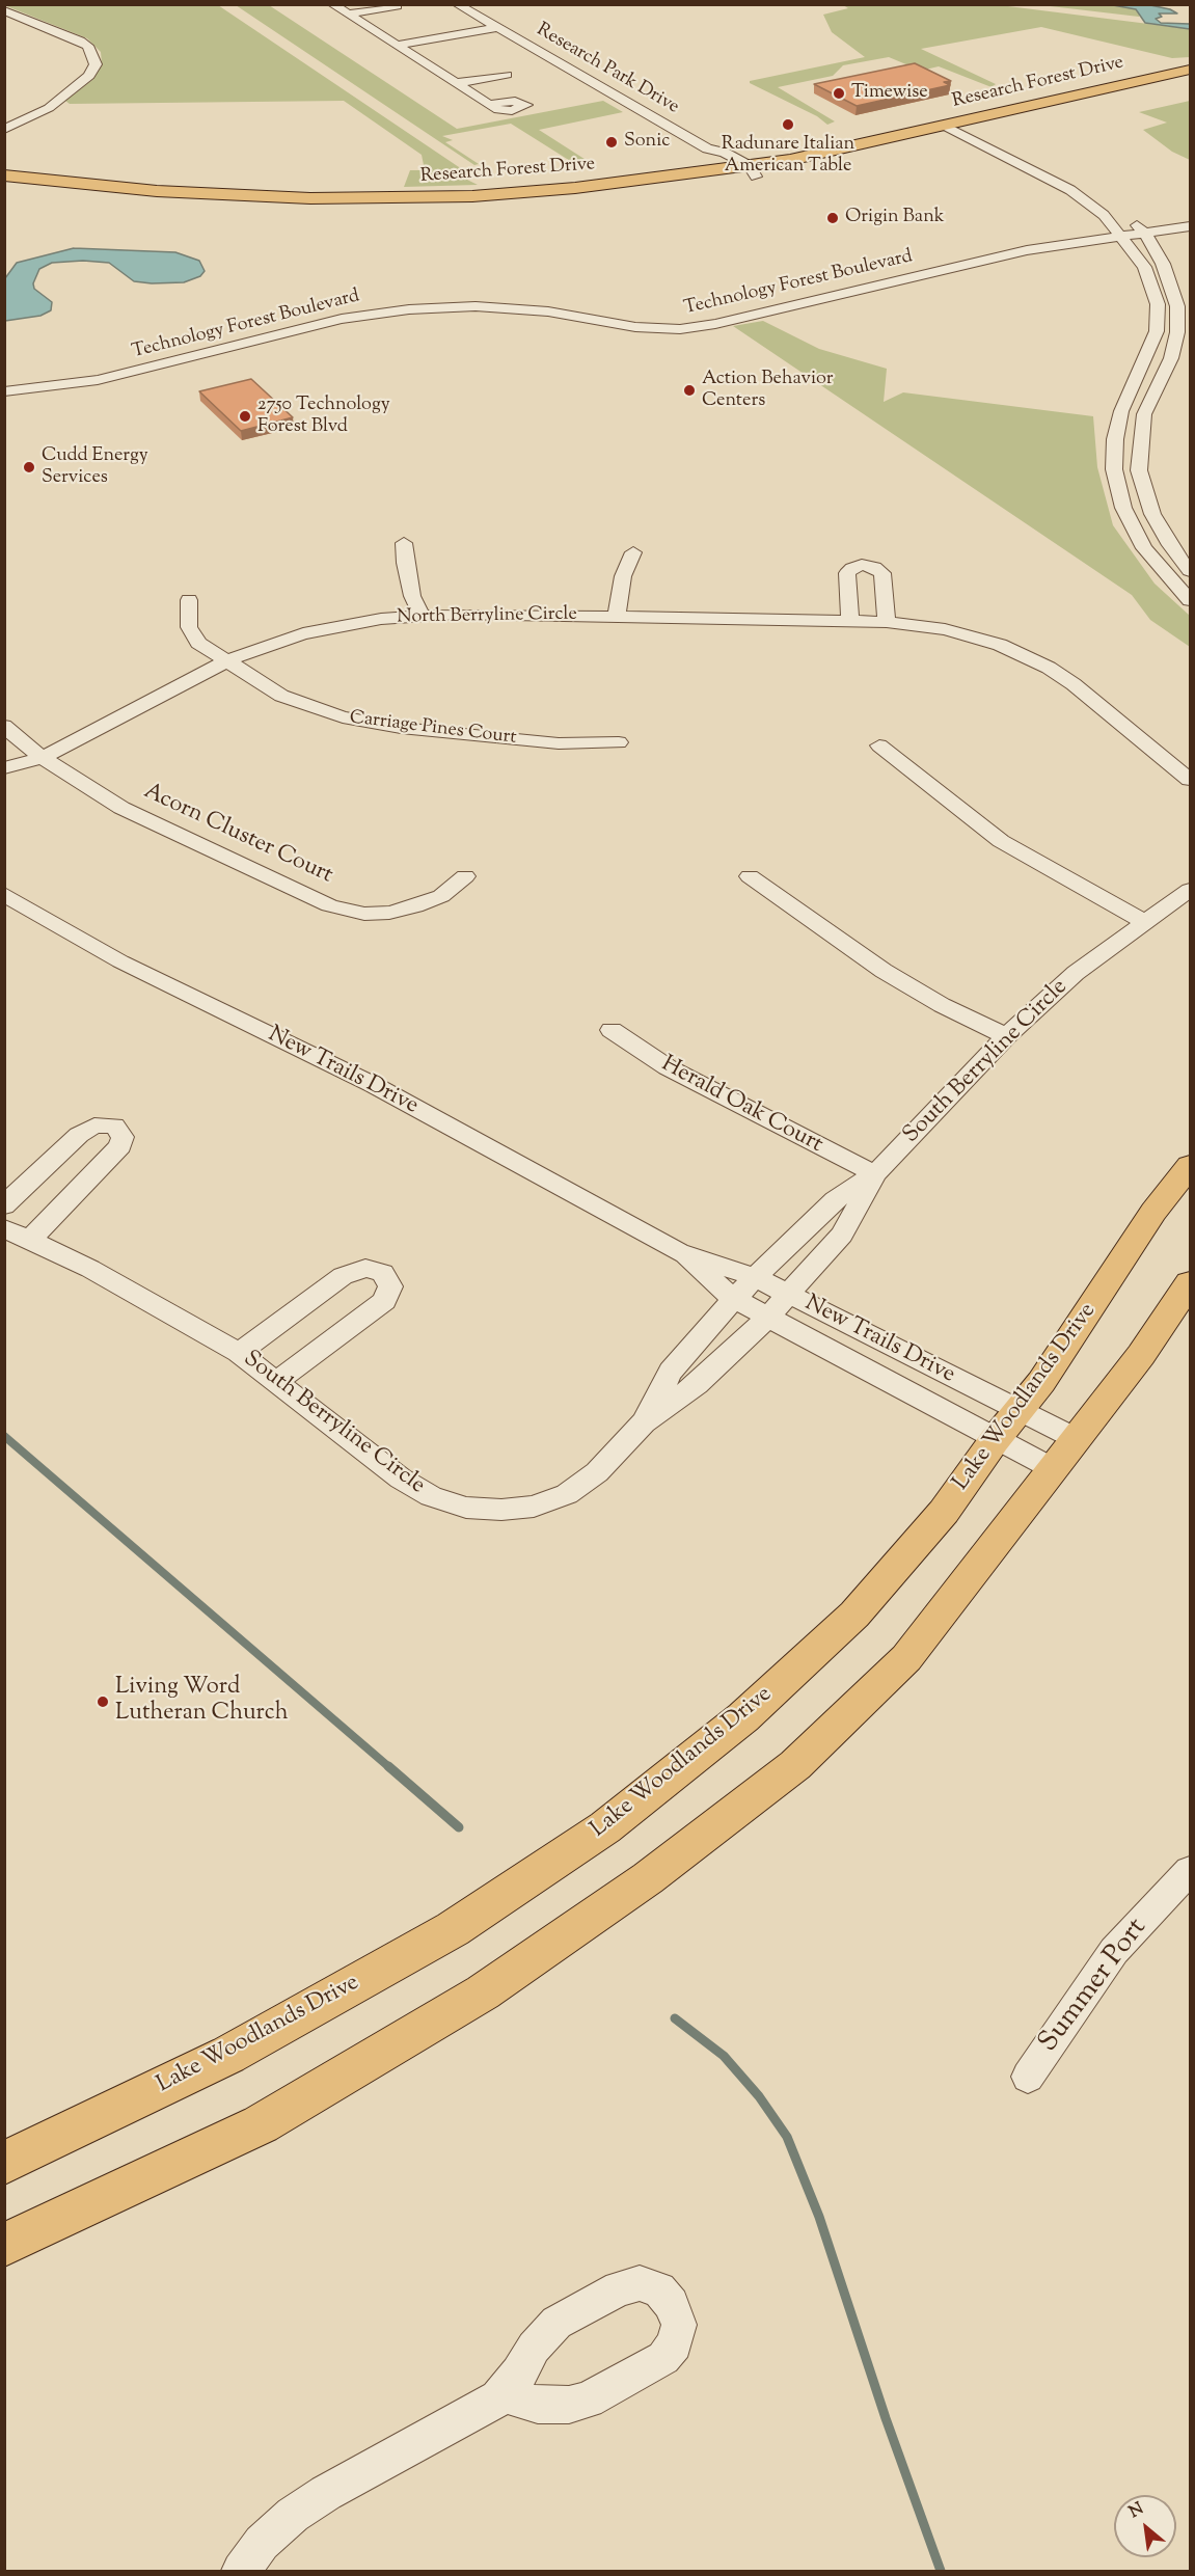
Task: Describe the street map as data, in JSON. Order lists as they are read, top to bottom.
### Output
{
  "streets": {
    "main road": ["Research Forest Drive", "Lake Woodlands Drive"],
    "street": [
      "Research Park Drive",
      "Technology Forest Boulevard",
      "North Berryline Circle",
      "Carriage Pines Court",
      "Acorn Cluster Court",
      "South Berryline Circle",
      "New Trails Drive",
      "Herald Oak Court",
      "Summer Port"
    ]
  },
  "crossings": [
    ["Research Park Drive", "Research Forest Drive"],
    ["North Berryline Circle", "Carriage Pines Court"],
    ["North Berryline Circle", "Acorn Cluster Court"],
    ["South Berryline Circle", "New Trails Drive"],
    ["South Berryline Circle", "Herald Oak Court"],
    ["New Trails Drive", "Lake Woodlands Drive"]
  ],
  "places": [
    "Timewise",
    "Radunare Italian American Table",
    "Sonic",
    "Origin Bank",
    "Action Behavior Centers",
    "2750 Technology Forest Blvd",
    "Cudd Energy Services",
    "Living Word Lutheran Church"
  ],
  "north": "top left"
}
